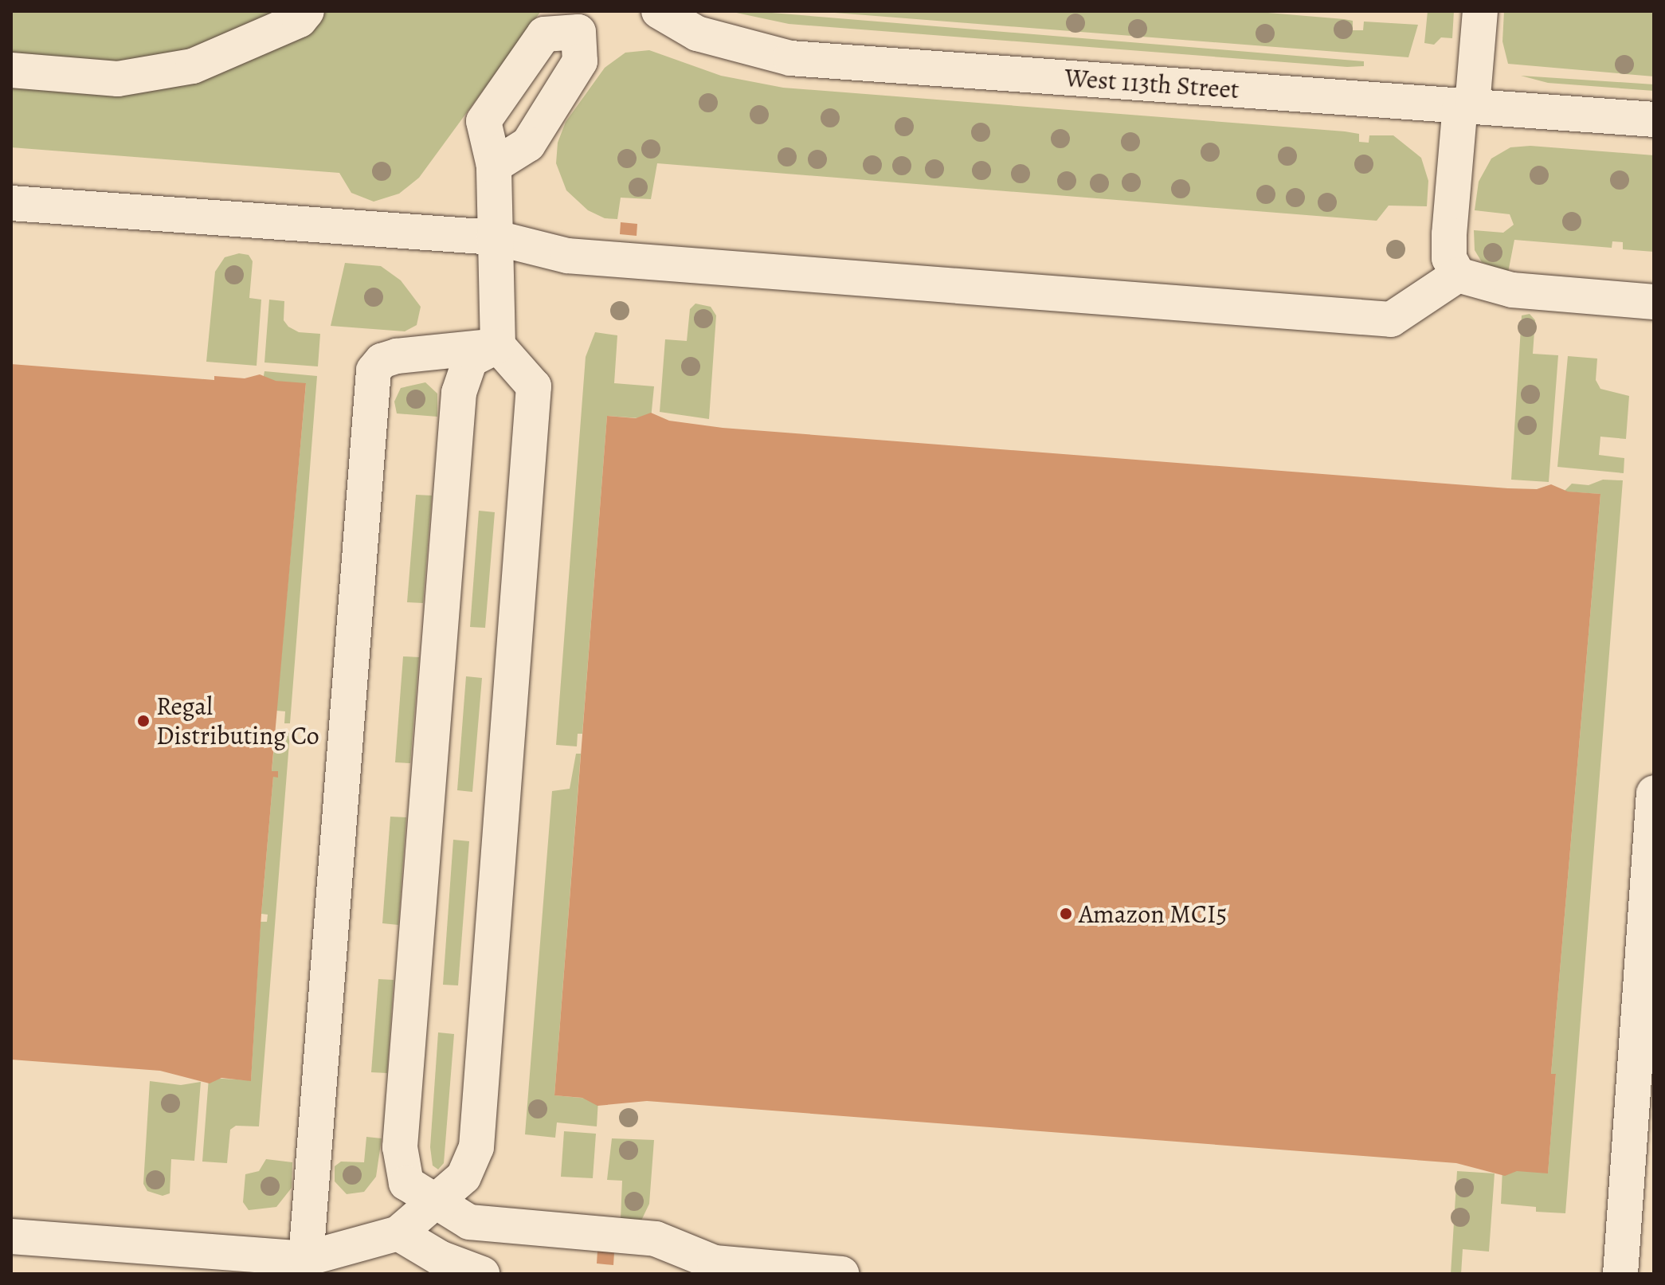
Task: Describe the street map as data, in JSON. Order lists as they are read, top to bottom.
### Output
{
  "streets": {
    "street": ["West 113th Street"]
  },
  "places": ["Regal Distributing Co", "Amazon MCI5"]
}
